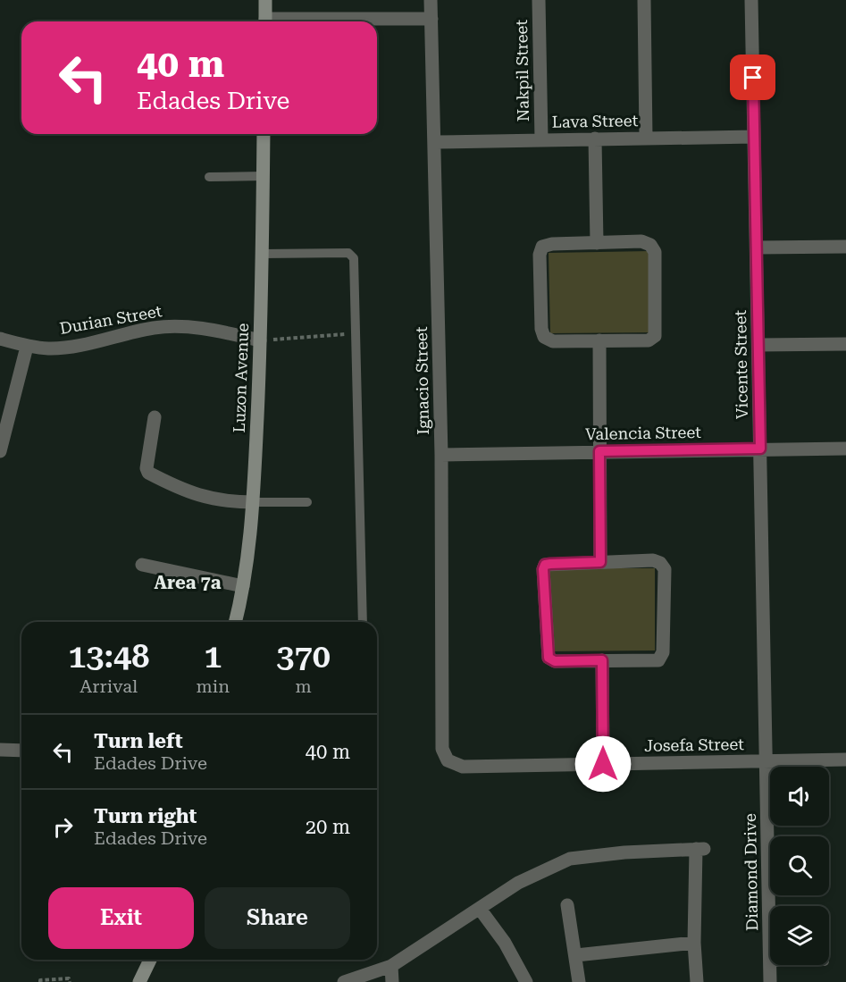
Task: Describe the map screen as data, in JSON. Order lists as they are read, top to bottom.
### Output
{
  "streets": {
    "main road": ["Luzon Avenue"],
    "street": [
      "Nakpil Street",
      "Lava Street",
      "Durian Street",
      "Vicente Street",
      "Ignacio Street",
      "Valencia Street",
      "Josefa Street",
      "Diamond Drive"
    ]
  },
  "crossings": [
    ["Nakpil Street", "Lava Street"],
    ["Lava Street", "Vicente Street"],
    ["Lava Street", "Ignacio Street"],
    ["Durian Street", "Luzon Avenue"],
    ["Vicente Street", "Valencia Street"],
    ["Vicente Street", "Josefa Street"],
    ["Vicente Street", "Diamond Drive"],
    ["Ignacio Street", "Valencia Street"],
    ["Ignacio Street", "Josefa Street"],
    ["Josefa Street", "Diamond Drive"]
  ],
  "districts": ["Area 7a"],
  "page": {
    "turn": ["40 m", "Edades Drive"],
    "eta": [
      "13:48",
      "Arrival",
      "1",
      "min",
      "370",
      "m"
    ],
    "list": [
      {
        "name": "Turn left",
        "note": "Edades Drive",
        "value": "40 m"
      },
      {
        "name": "Turn right",
        "note": "Edades Drive",
        "value": "20 m"
      }
    ],
    "buttons": ["Exit", "Share"]
  }
}
